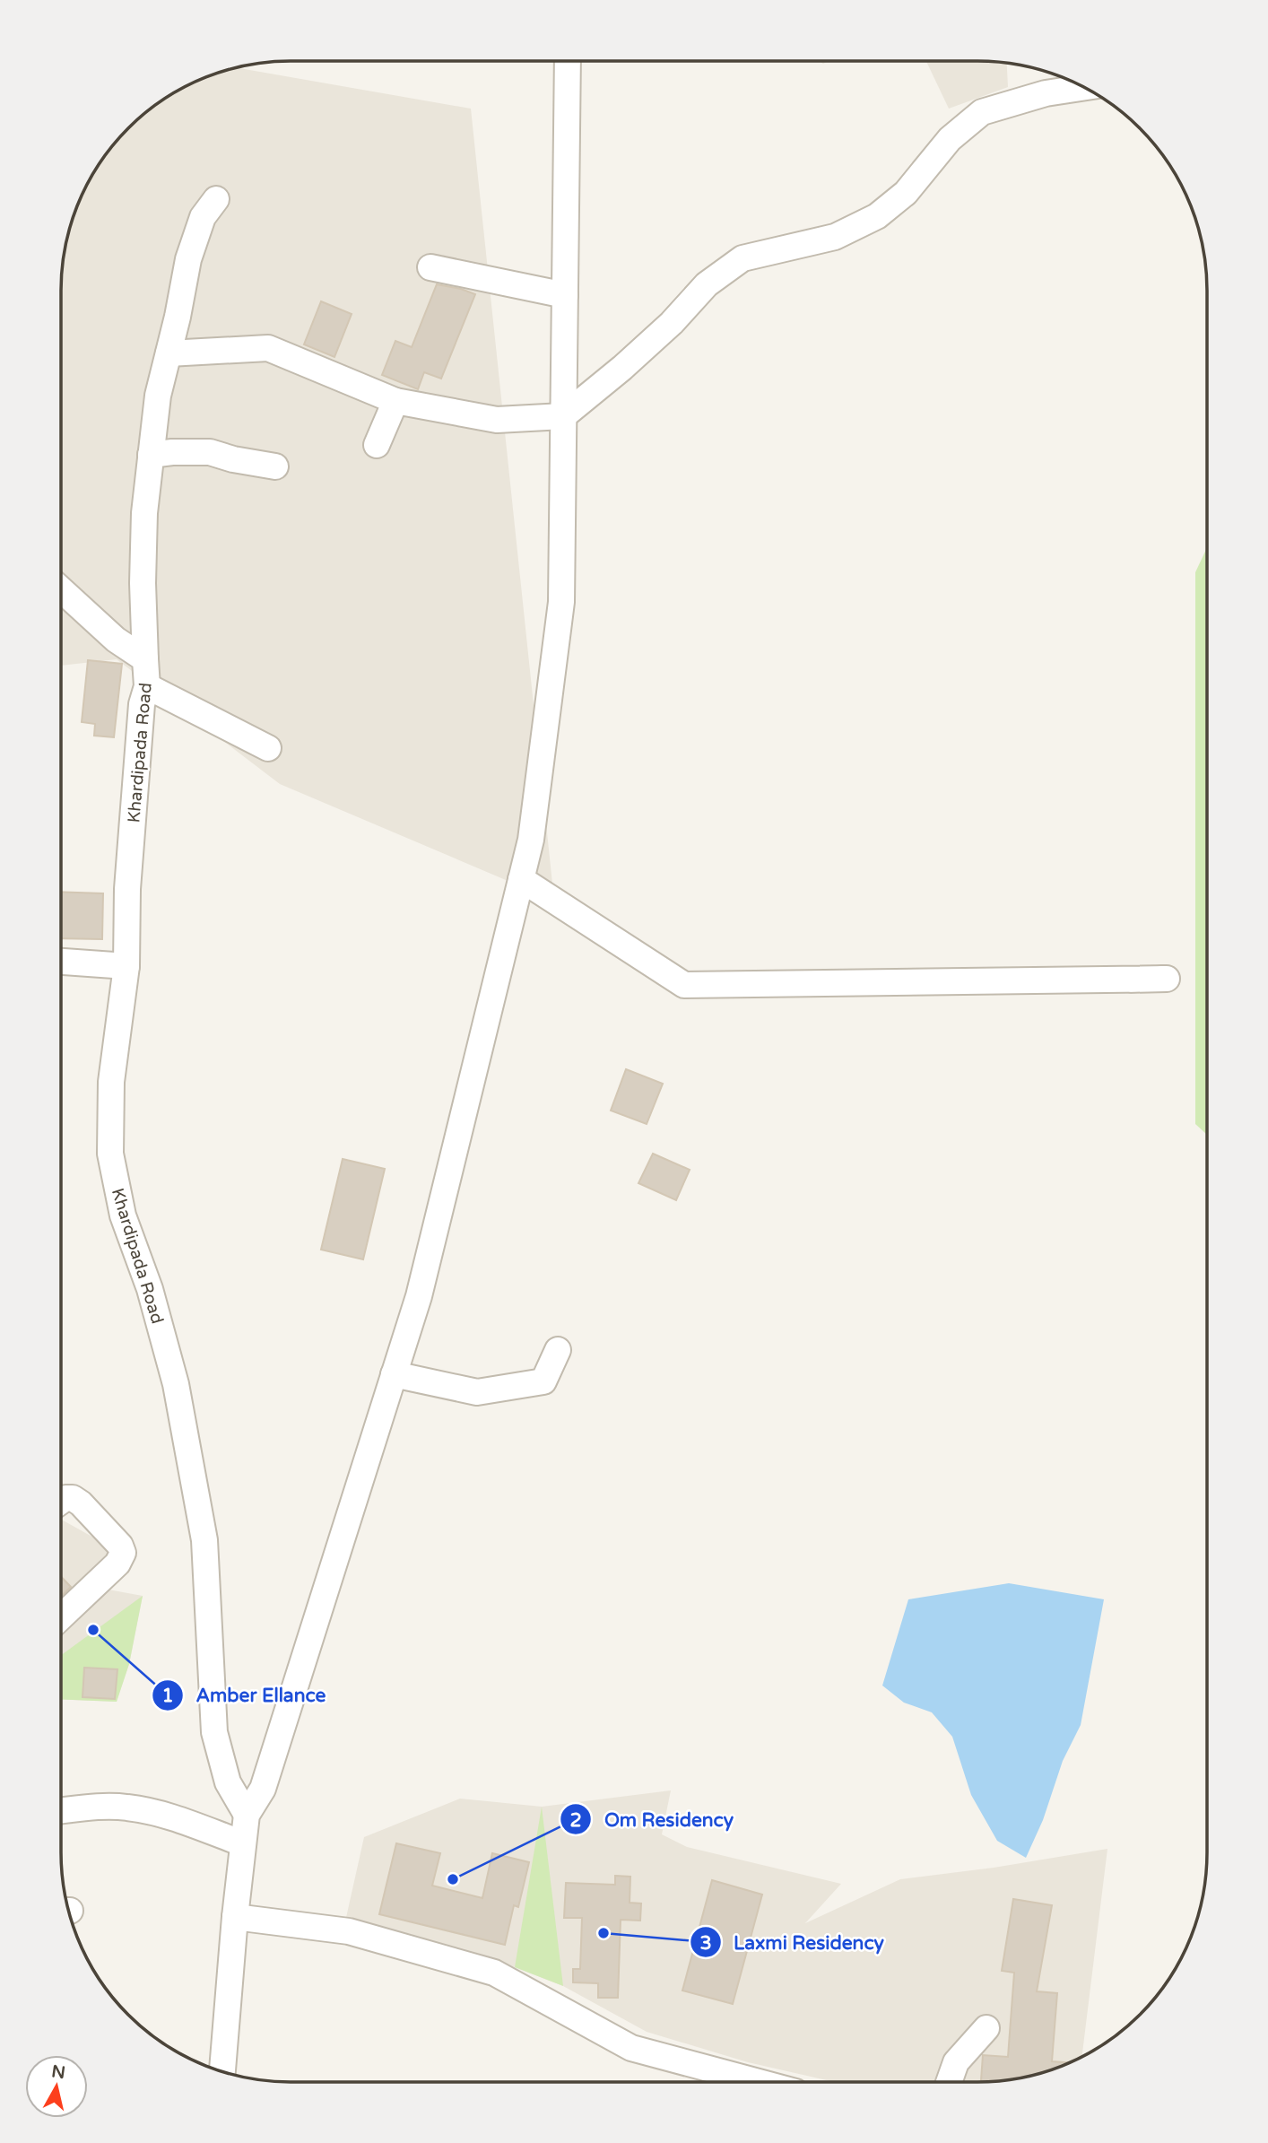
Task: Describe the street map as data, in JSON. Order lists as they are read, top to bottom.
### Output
{
  "streets": {
    "street": ["Khardipada Road"]
  },
  "places": ["Amber Ellance", "Om Residency", "Laxmi Residency"],
  "north": "top"
}
